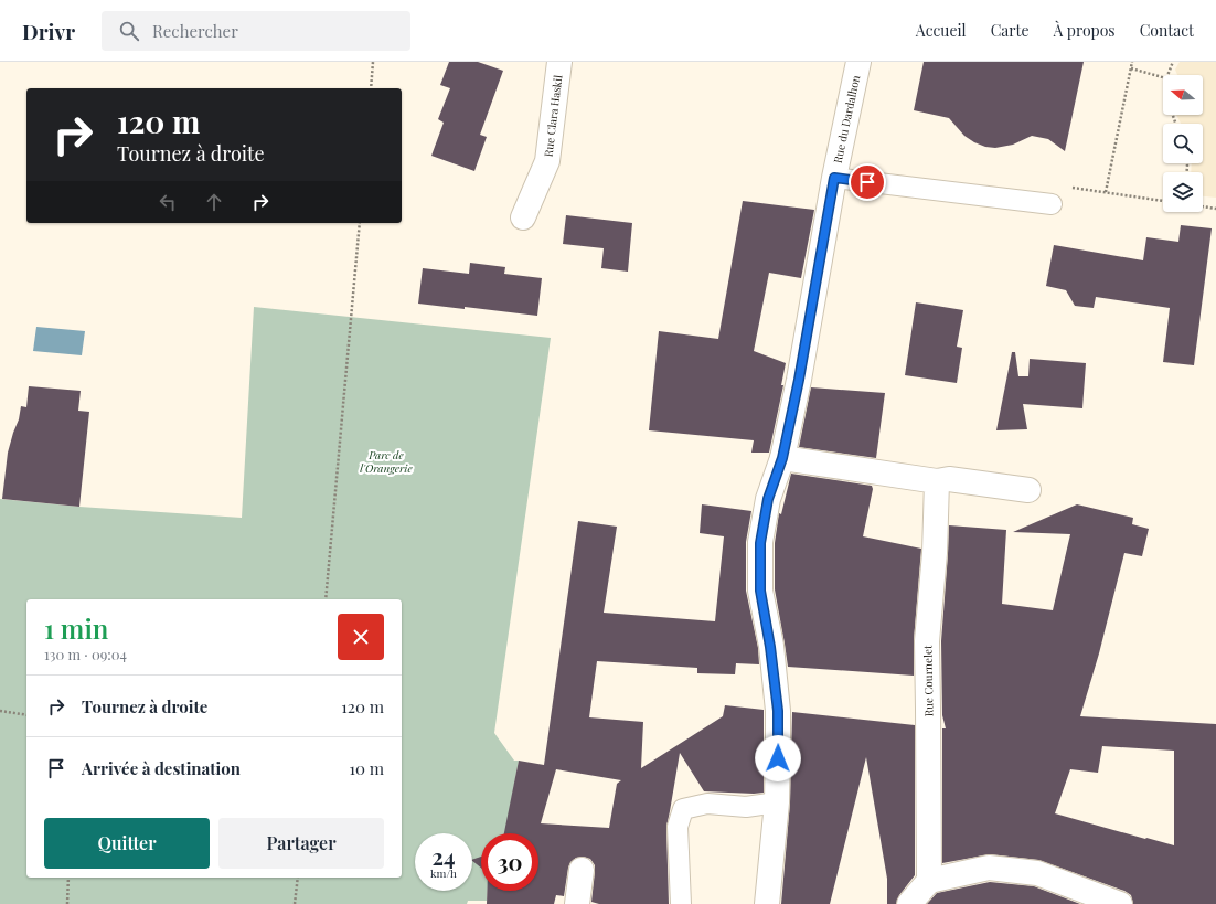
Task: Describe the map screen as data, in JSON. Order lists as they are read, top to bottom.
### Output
{
  "streets": {
    "street": ["Rue Clara Haskil", "Rue du Dardalhon", "Rue Cournelet"]
  },
  "parks": ["Parc de l'Orangerie"],
  "north": "left",
  "page": {
    "header": "Drivr",
    "search": "Rechercher",
    "nav": [
      "Accueil",
      "Carte",
      "À propos",
      "Contact"
    ],
    "turn": ["120 m", "Tournez à droite"],
    "heading": ["1 min", "130 m · 09:04"],
    "list": [
      {
        "name": "Tournez à droite",
        "value": "120 m"
      },
      {
        "name": "Arrivée à destination",
        "value": "10 m"
      }
    ],
    "buttons": ["Quitter", "Partager"],
    "speed": "24 km/h",
    "limit": "30"
  }
}
